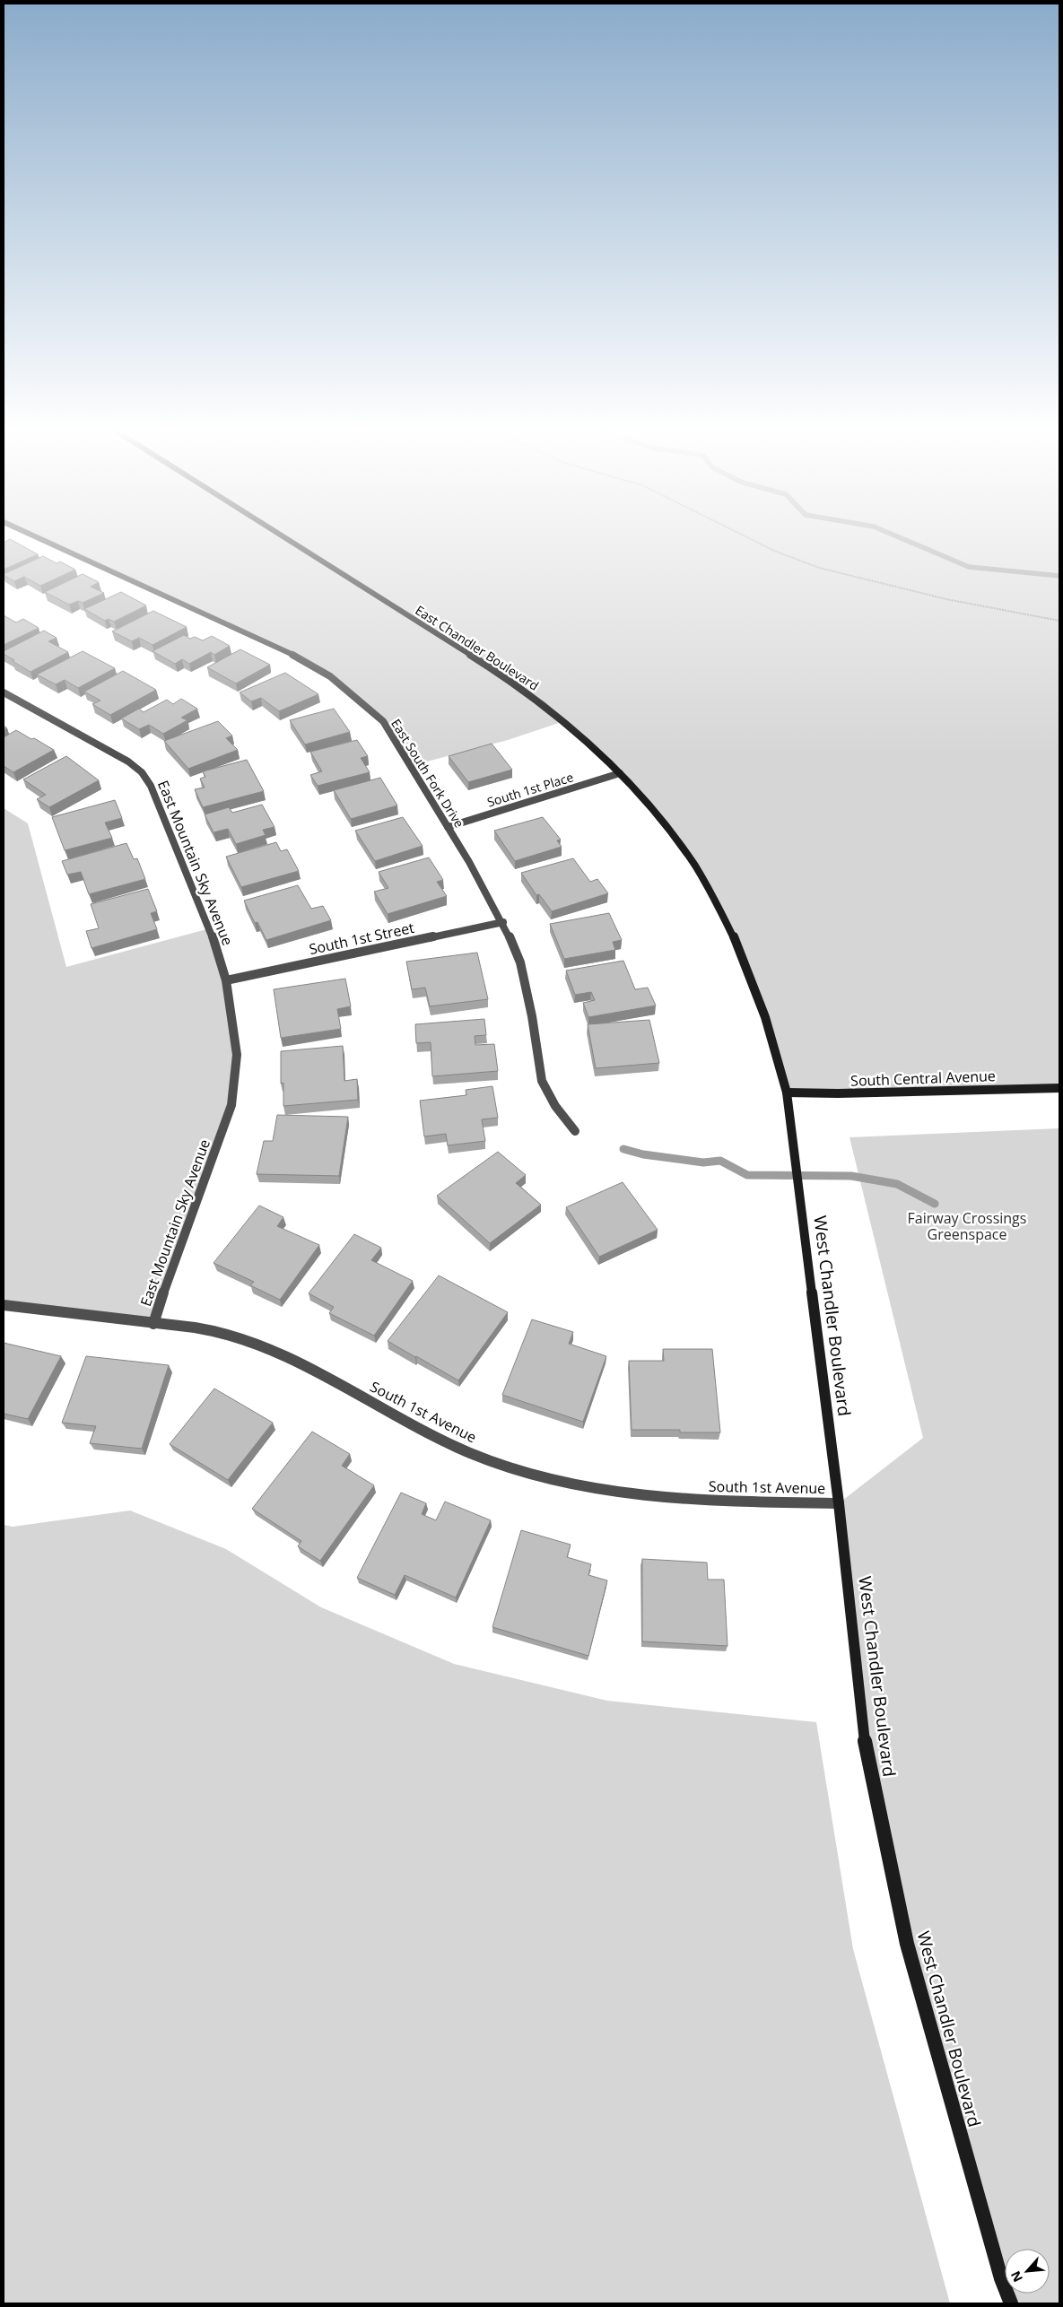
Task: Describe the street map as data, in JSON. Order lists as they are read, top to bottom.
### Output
{
  "streets": {
    "main road": ["East Chandler Boulevard", "South Central Avenue", "West Chandler Boulevard"],
    "street": [
      "East South Fork Drive",
      "South 1st Place",
      "East Mountain Sky Avenue",
      "South 1st Street",
      "South 1st Avenue"
    ]
  },
  "crossings": [
    ["East Chandler Boulevard", "South 1st Place"],
    ["East Chandler Boulevard", "South Central Avenue"],
    ["East Chandler Boulevard", "West Chandler Boulevard"],
    ["East South Fork Drive", "South 1st Place"],
    ["East South Fork Drive", "South 1st Street"],
    ["East Mountain Sky Avenue", "South 1st Street"],
    ["East Mountain Sky Avenue", "South 1st Avenue"],
    ["South Central Avenue", "West Chandler Boulevard"],
    ["West Chandler Boulevard", "South 1st Avenue"]
  ],
  "parks": ["Fairway Crossings Greenspace"],
  "north": "bottom left"
}
